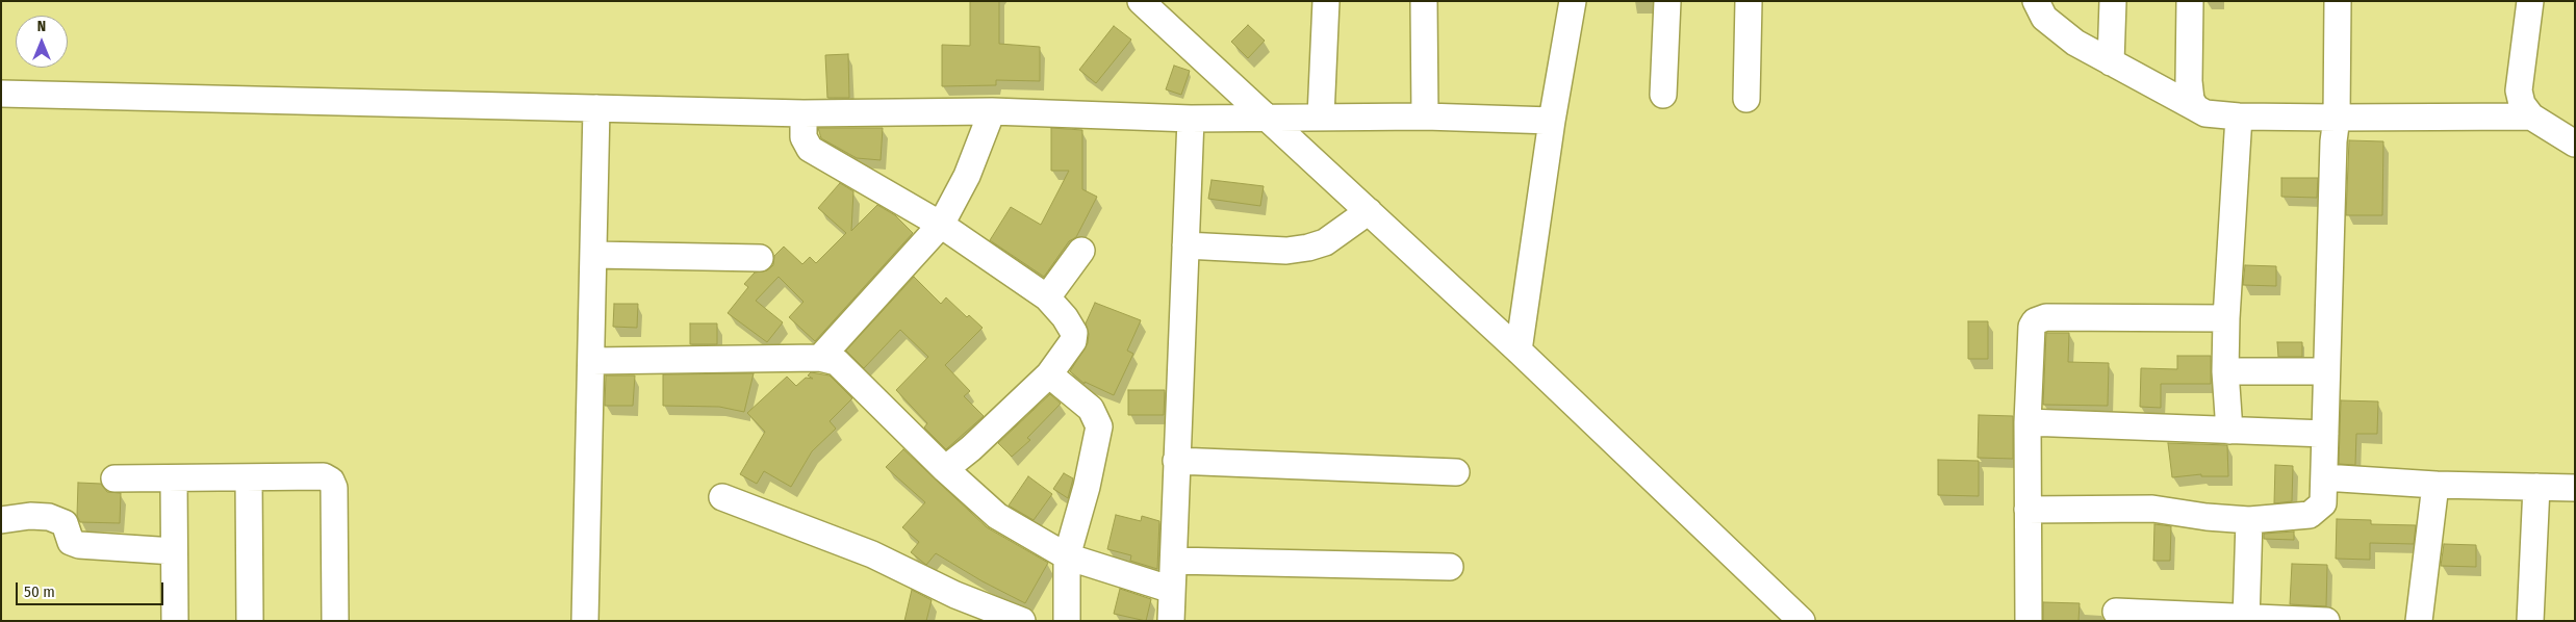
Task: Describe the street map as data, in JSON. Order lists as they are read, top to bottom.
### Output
{
  "scale_bar": "50 m",
  "north": "top"
}
